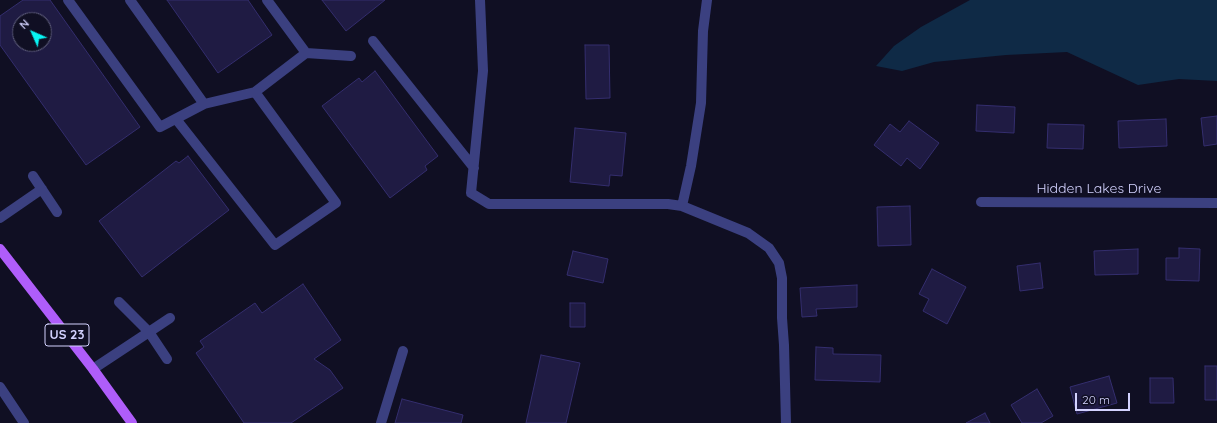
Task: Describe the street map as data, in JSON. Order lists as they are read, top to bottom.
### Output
{
  "streets": {
    "main road": ["US 23"],
    "street": ["Hidden Lakes Drive"]
  },
  "scale_bar": "20 m",
  "north": "top left"
}
